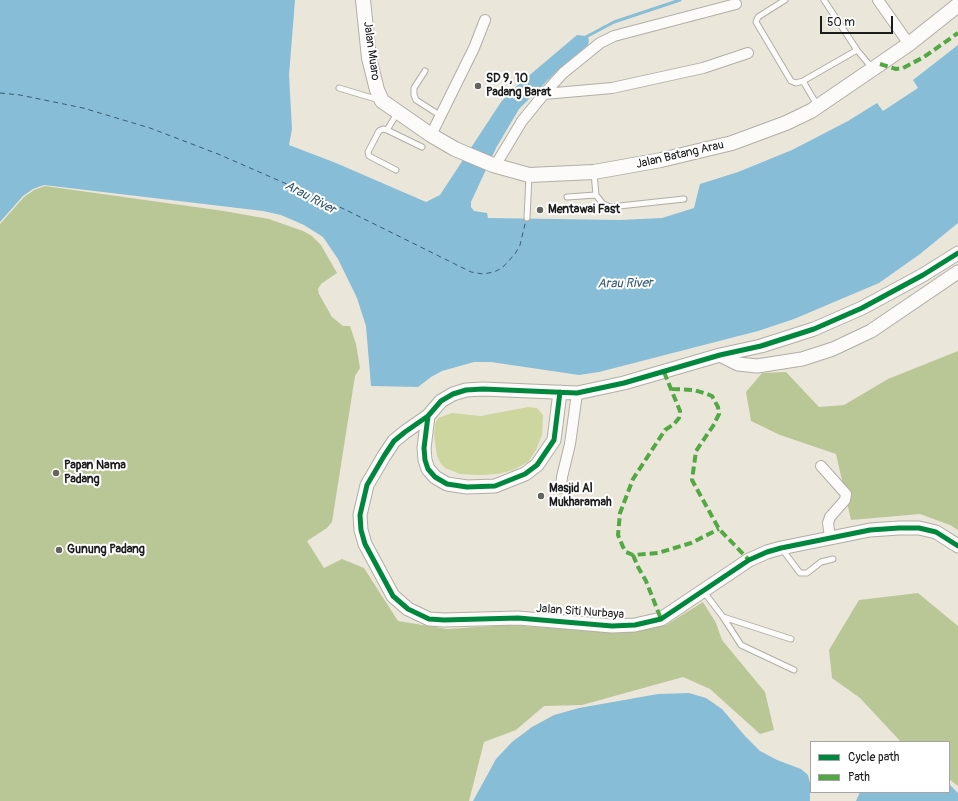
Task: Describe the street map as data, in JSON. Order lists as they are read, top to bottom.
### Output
{
  "streets": {
    "main road": ["Jalan Muaro", "Jalan Batang Arau"],
    "street": ["Jalan Siti Nurbaya"]
  },
  "crossings": [
    ["Jalan Muaro", "Jalan Batang Arau"]
  ],
  "water": ["Arau River"],
  "places": [
    "SD 9, 10 Padang Barat",
    "Mentawai Fast",
    "Papan Nama Padang",
    "Masjid Al Mukharamah",
    "Gunung Padang"
  ],
  "legend": ["Cycle path", "Path"],
  "scale_bar": "50 m"
}
